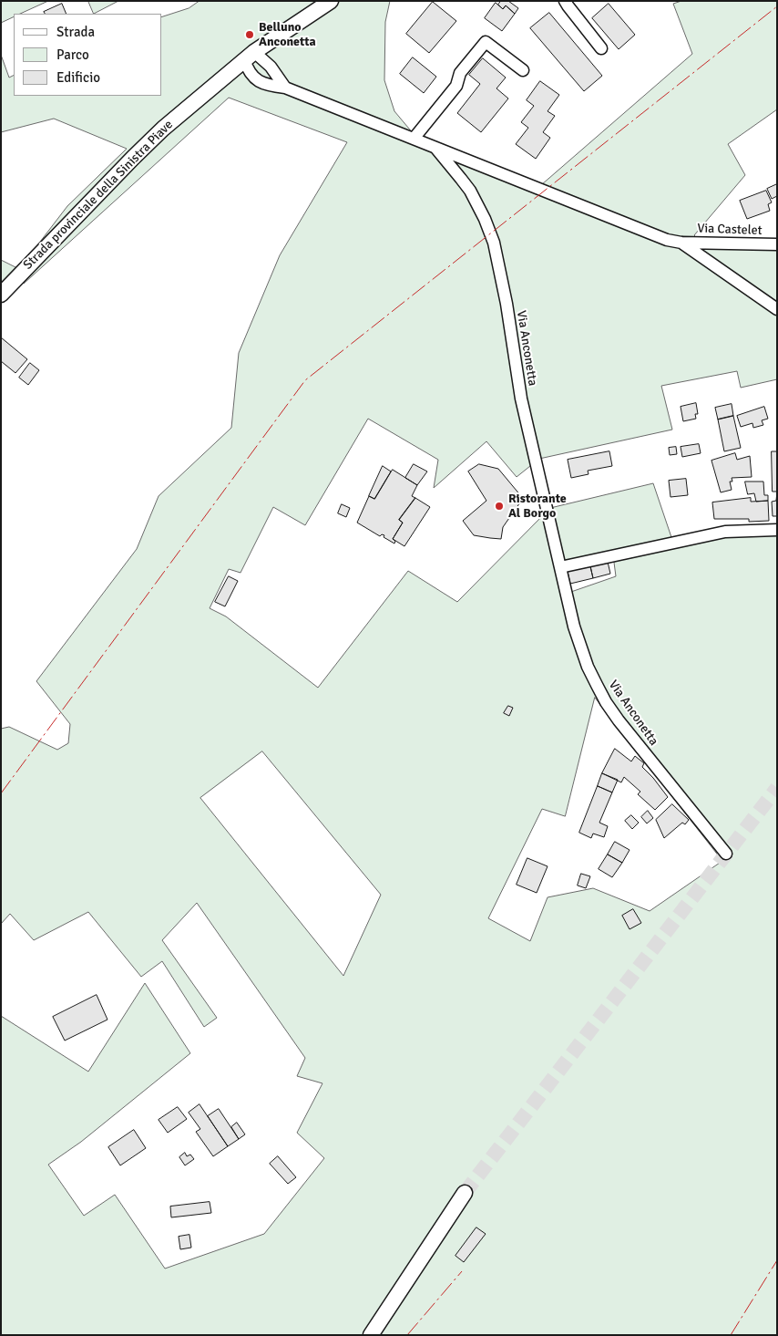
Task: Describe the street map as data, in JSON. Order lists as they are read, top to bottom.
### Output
{
  "streets": {
    "street": ["Strada provinciale della Sinistra Piave", "Via Castelet", "Via Anconetta"]
  },
  "crossings": [
    ["Strada provinciale della Sinistra Piave", "Via Anconetta"],
    ["Via Castelet", "Via Anconetta"]
  ],
  "places": ["Belluno Anconetta", "Ristorante Al Borgo"],
  "legend": ["Strada", "Parco", "Edificio"]
}
